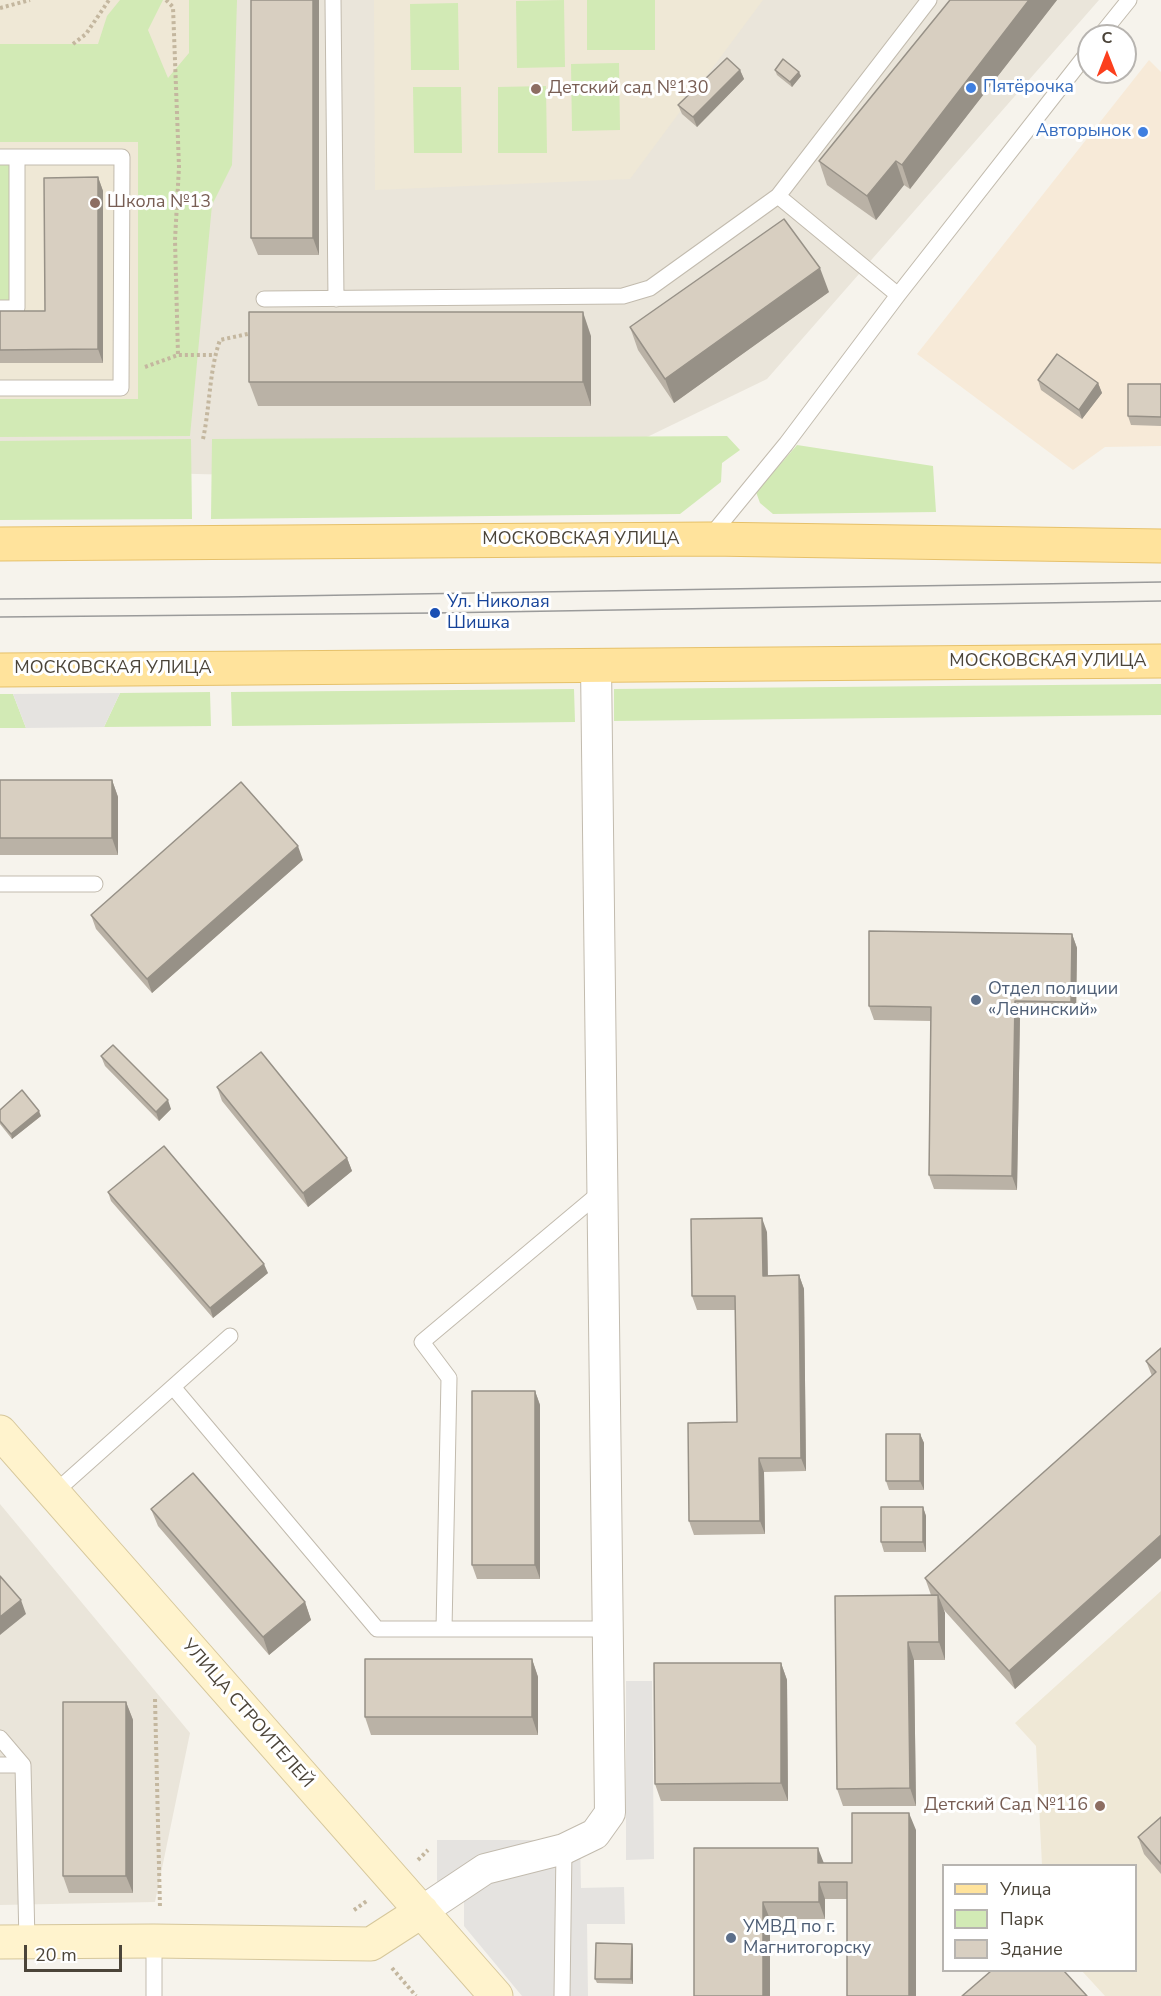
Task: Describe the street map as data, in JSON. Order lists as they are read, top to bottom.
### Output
{
  "streets": {
    "main road": ["МОСКОВСКАЯ УЛИЦА"],
    "street": ["УЛИЦА СТРОИТЕЛЕЙ"]
  },
  "places": [
    "Пятёрочка",
    "Детский сад №130",
    "Авторынок",
    "Школа №13",
    "Ул. Николая Шишка",
    "Отдел полиции «Ленинский»",
    "Детский Сад №116",
    "УМВД по г. Магнитогорску"
  ],
  "legend": ["Улица", "Парк", "Здание"],
  "scale_bar": "20 m",
  "north": "top"
}
